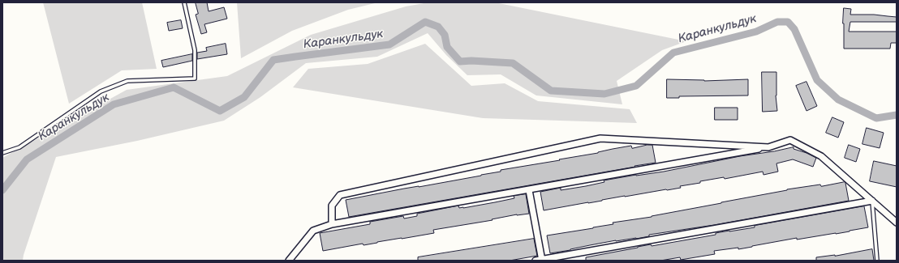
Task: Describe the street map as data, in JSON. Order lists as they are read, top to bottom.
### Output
{
  "water": ["Каранкульдук"]
}
